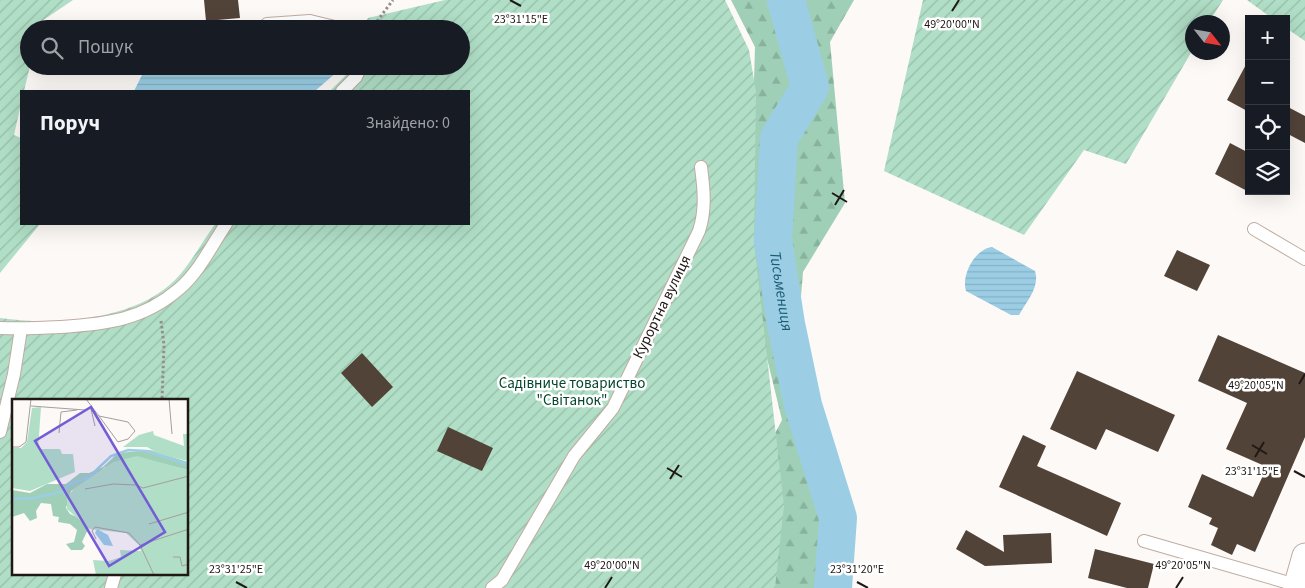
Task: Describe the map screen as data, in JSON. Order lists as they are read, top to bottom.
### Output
{
  "streets": {
    "lane": ["Курортна вулиця"]
  },
  "water": ["Тисьмениця"],
  "parks": ["Садівниче товариство \"Світанок\""],
  "north": "bottom right",
  "page": {
    "map_buttons": ["+", "−"],
    "search": "Пошук",
    "heading": ["Поруч", "Знайдено: 0"]
  },
  "coordinates": [
    "23°31'15\"E",
    "49°20'00\"N",
    "49°20'05\"N",
    "23°31'25\"E",
    "23°31'20\"E"
  ]
}
